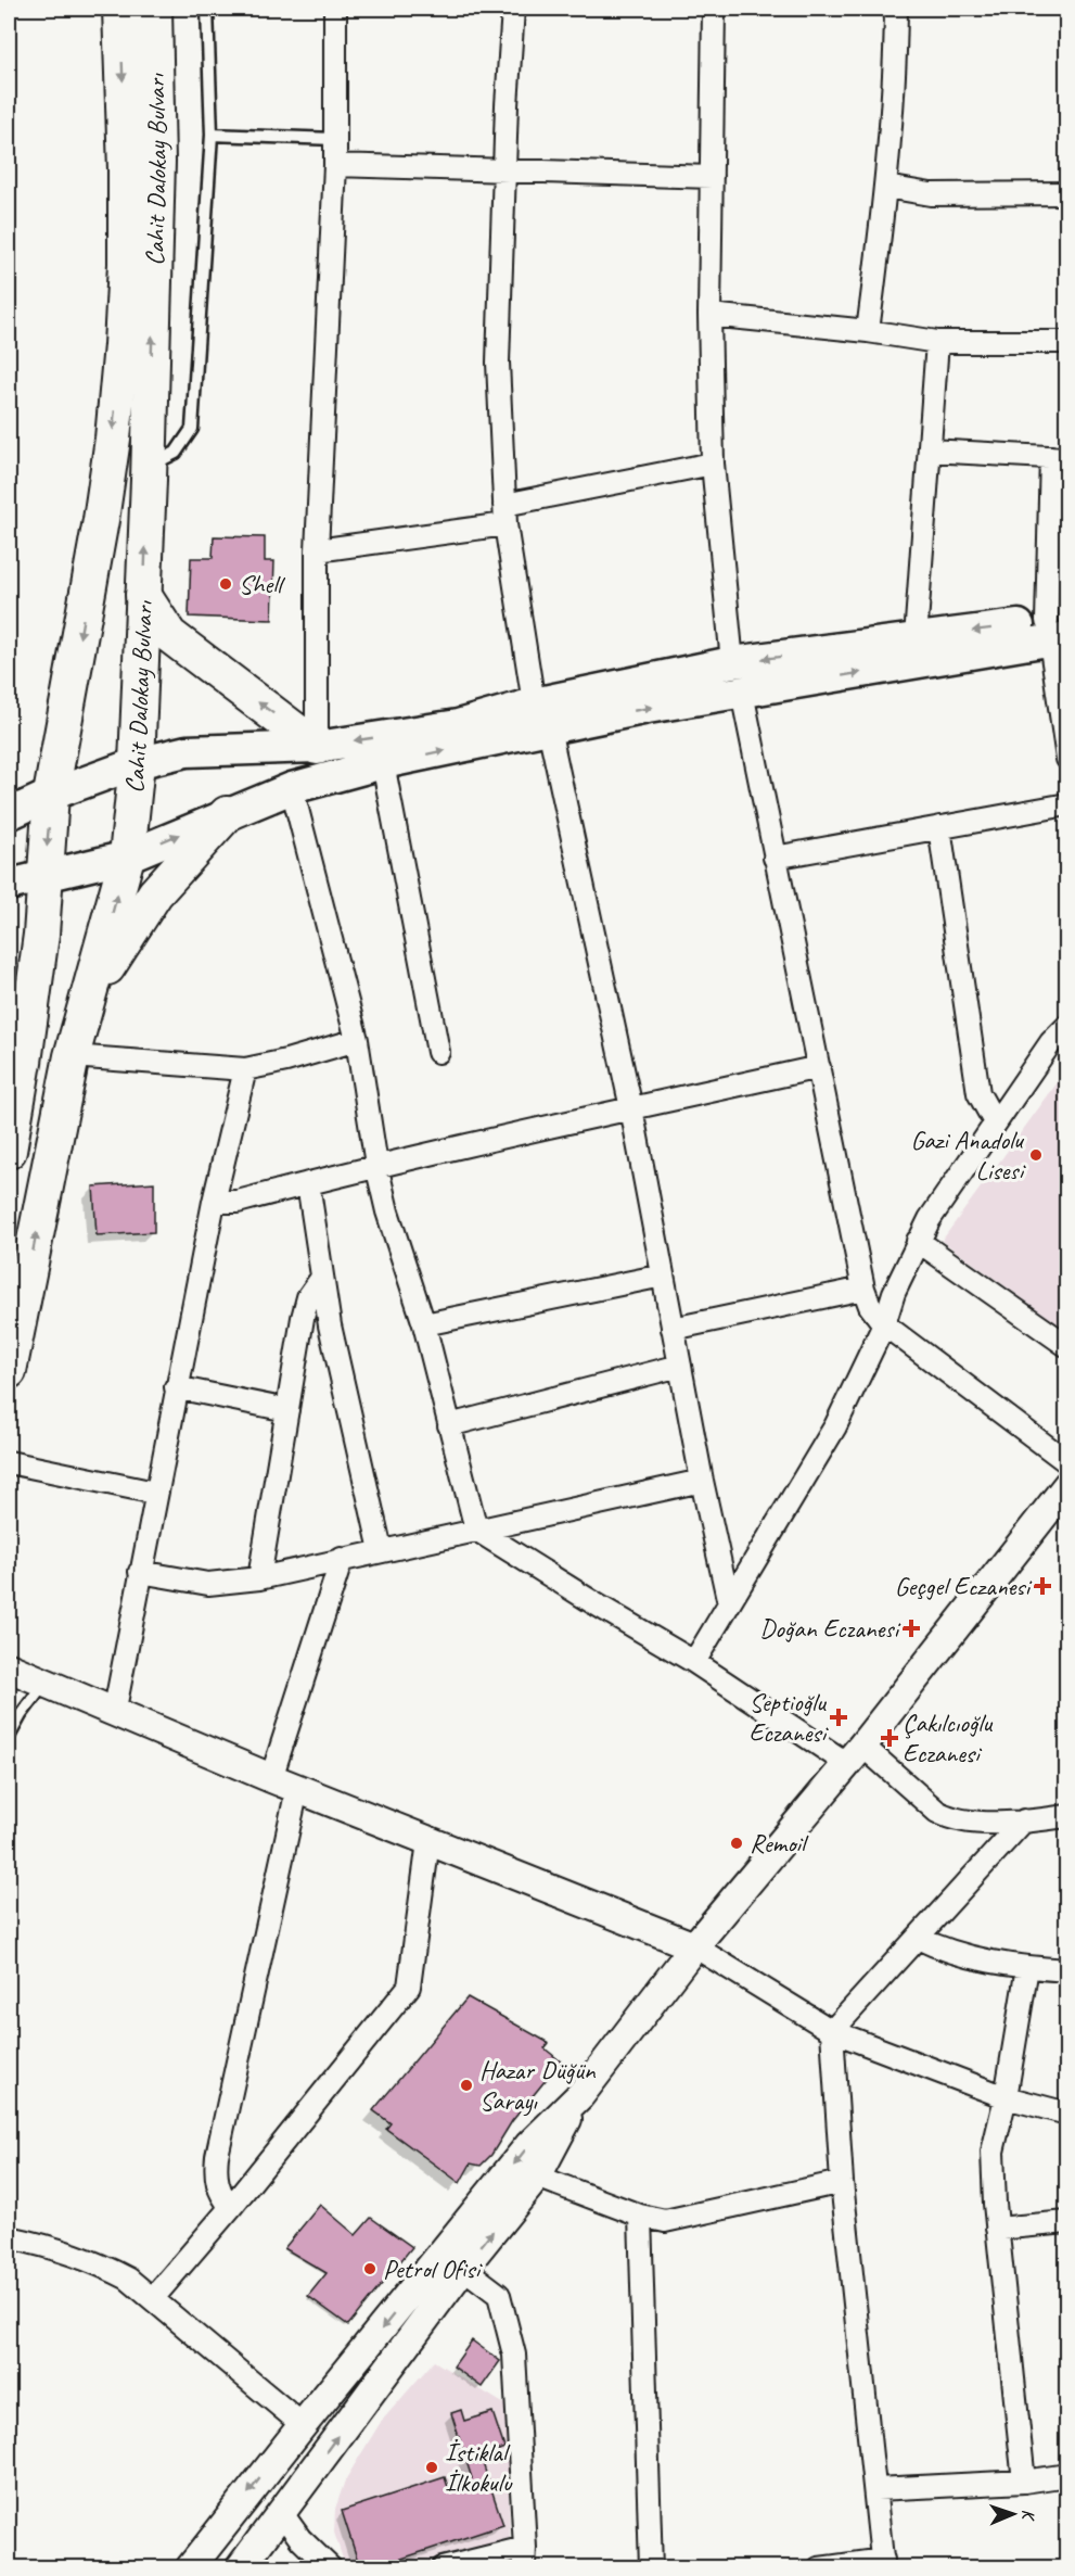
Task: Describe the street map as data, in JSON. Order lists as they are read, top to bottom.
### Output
{
  "streets": {
    "main road": ["Cahit Dalokay Bulvarı"]
  },
  "places": {
    "other": [
      "Shell",
      "Gazi Anadolu Lisesi",
      "Remoil",
      "Hazar Düğün Sarayı",
      "Petrol Ofisi",
      "İstiklal İlkokulu"
    ],
    "health": [
      "Geçgel Eczanesi",
      "Doğan Eczanesi",
      "Septioğlu Eczanesi",
      "Çakılcıoğlu Eczanesi"
    ]
  },
  "north": "right"
}
